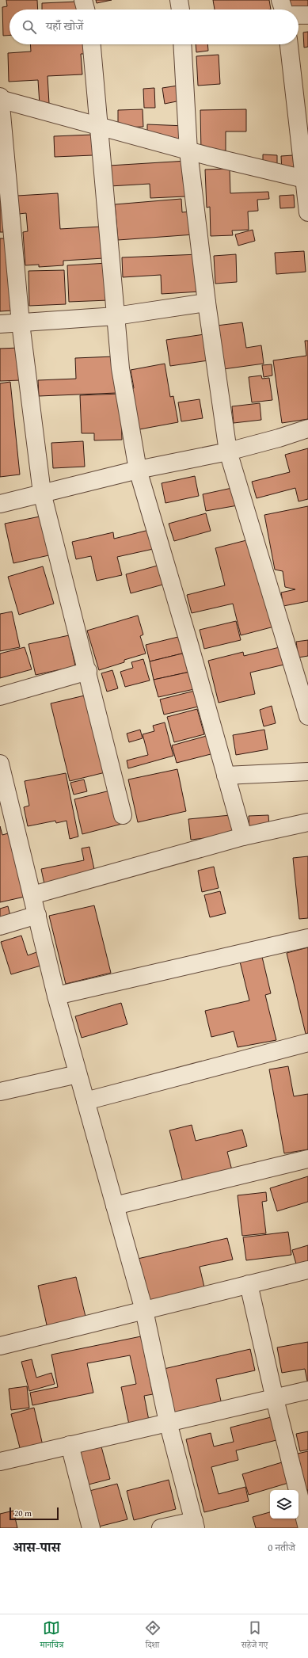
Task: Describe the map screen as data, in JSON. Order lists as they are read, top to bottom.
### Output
{
  "scale_bar": "20 m",
  "page": {
    "search": "यहाँ खोजें",
    "scale": "20 m",
    "heading": ["आस-पास", "0 नतीजे"],
    "nav": ["मानचित्र", "दिशा", "सहेजे गए"]
  }
}
